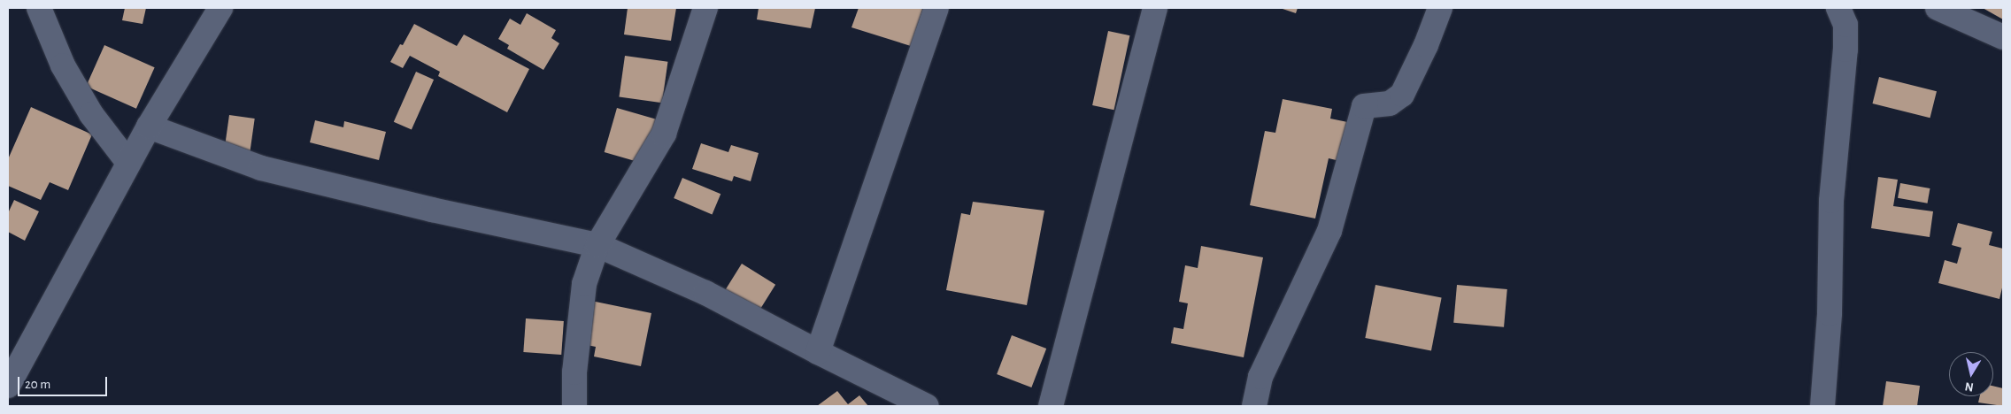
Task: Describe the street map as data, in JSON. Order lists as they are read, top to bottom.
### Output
{
  "scale_bar": "20 m",
  "north": "bottom"
}
